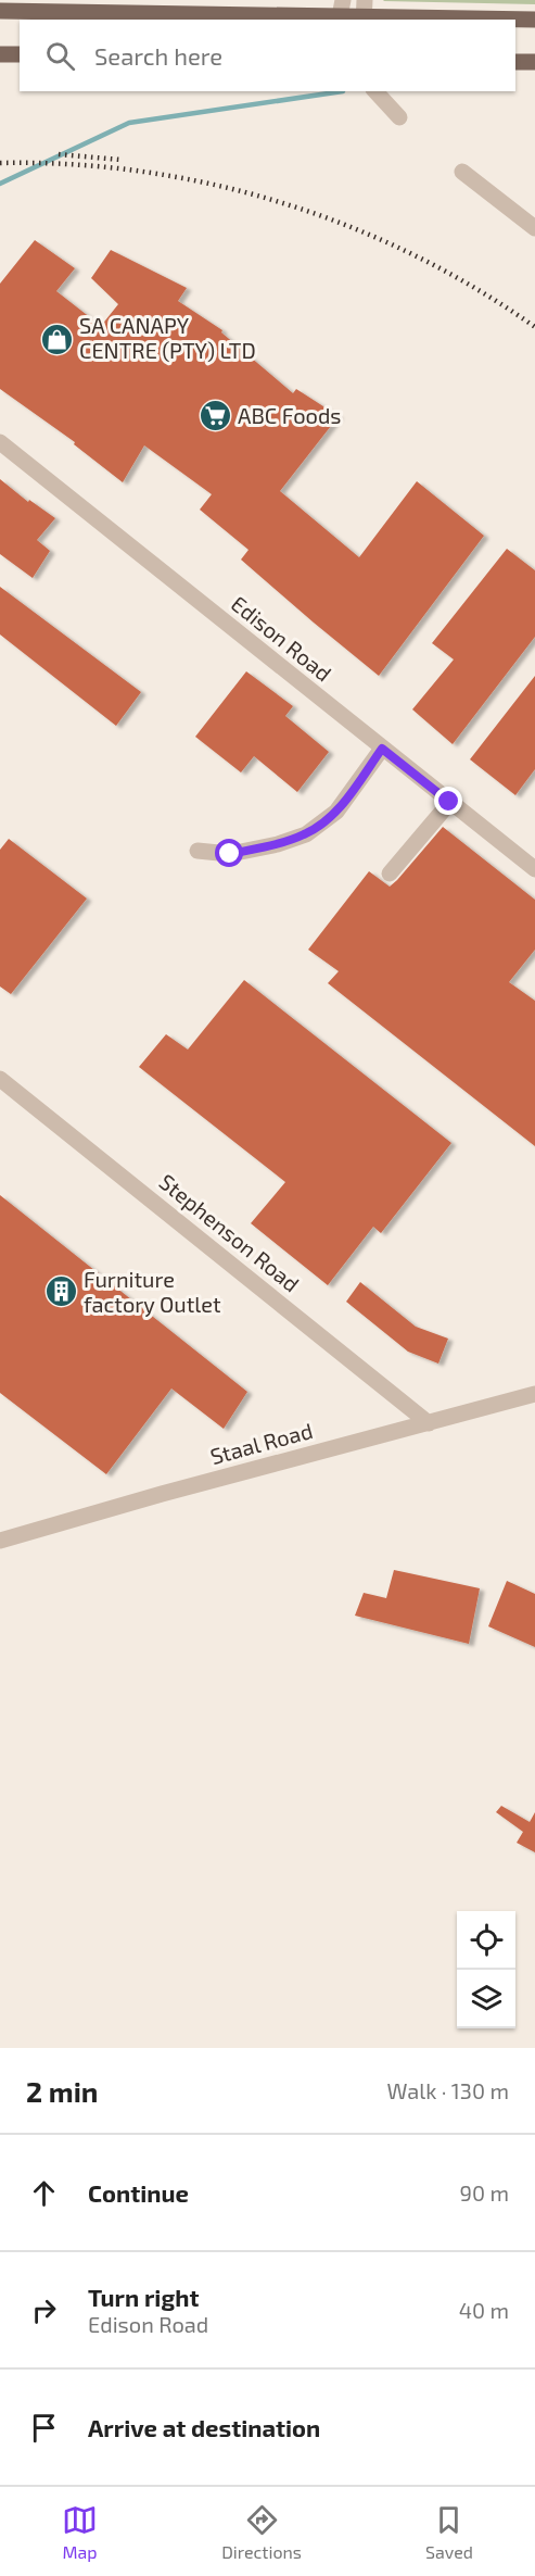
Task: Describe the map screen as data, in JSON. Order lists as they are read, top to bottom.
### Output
{
  "streets": {
    "street": ["Edison Road", "Stephenson Road", "Staal Road"]
  },
  "crossings": [
    ["Stephenson Road", "Staal Road"]
  ],
  "places": {
    "shop": ["SA CANAPY CENTRE (PTY) LTD"],
    "supermarket": ["ABC Foods"],
    "building": ["Furniture factory Outlet"]
  },
  "page": {
    "search": "Search here",
    "heading": ["2 min", "Walk · 130 m"],
    "list": [
      ["Continue", "90 m"],
      ["Turn right", "Edison Road", "40 m"],
      "Arrive at destination"
    ],
    "nav": ["Map", "Directions", "Saved"]
  }
}
